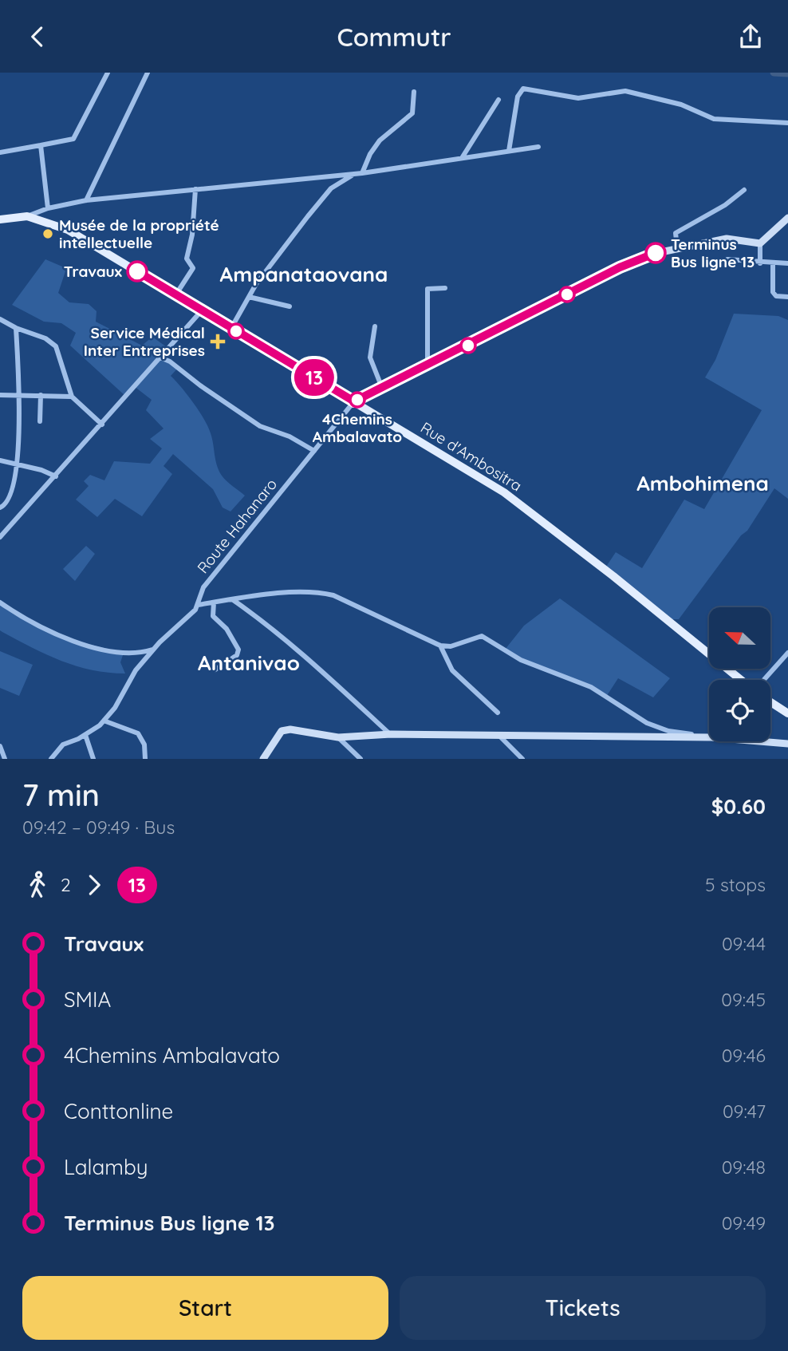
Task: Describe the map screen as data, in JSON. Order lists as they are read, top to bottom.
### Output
{
  "streets": {
    "main road": ["Rue d'Ambositra"],
    "street": ["Route Hahanaro"]
  },
  "crossings": [
    ["Rue d'Ambositra", "Route Hahanaro"]
  ],
  "districts": ["Ampanataovana", "Ambohimena", "Antanivao"],
  "places": {
    "other": [
      "Musée de la propriété intellectuelle",
      "Terminus Bus ligne 13",
      "Travaux",
      "4Chemins Ambalavato"
    ],
    "health": ["Service Médical Inter Entreprises"]
  },
  "lines": ["bus line 13"],
  "north": "left",
  "page": {
    "header": "Commutr",
    "on_map": "13",
    "heading": ["7 min", "09:42 – 09:49 · Bus", "$0.60"],
    "legs": ["2", "13", "5 stops"],
    "list": [
      {
        "name": "Travaux",
        "value": "09:44"
      },
      {
        "name": "SMIA",
        "value": "09:45"
      },
      {
        "name": "4Chemins Ambalavato",
        "value": "09:46"
      },
      {
        "name": "Conttonline",
        "value": "09:47"
      },
      {
        "name": "Lalamby",
        "value": "09:48"
      },
      {
        "name": "Terminus Bus ligne 13",
        "value": "09:49"
      }
    ],
    "buttons": ["Start", "Tickets"]
  }
}
